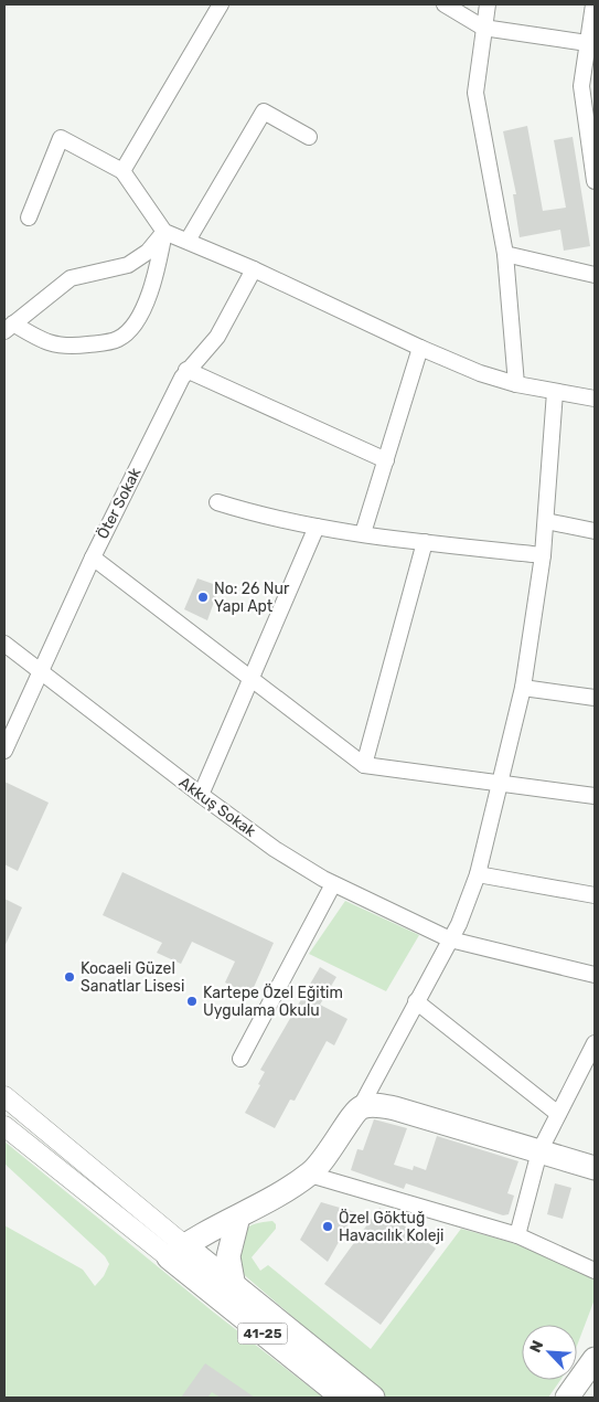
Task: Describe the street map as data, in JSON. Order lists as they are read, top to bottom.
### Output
{
  "streets": {
    "highway": ["41-25"],
    "street": ["Öter Sokak", "Akkuş Sokak"]
  },
  "crossings": [
    ["Öter Sokak", "Akkuş Sokak"]
  ],
  "places": [
    "No: 26 Nur Yapı Apt",
    "Kocaeli Güzel Sanatlar Lisesi",
    "Kartepe Özel Eğitim Uygulama Okulu",
    "Özel Göktuğ Havacılık Koleji"
  ],
  "north": "top left"
}
